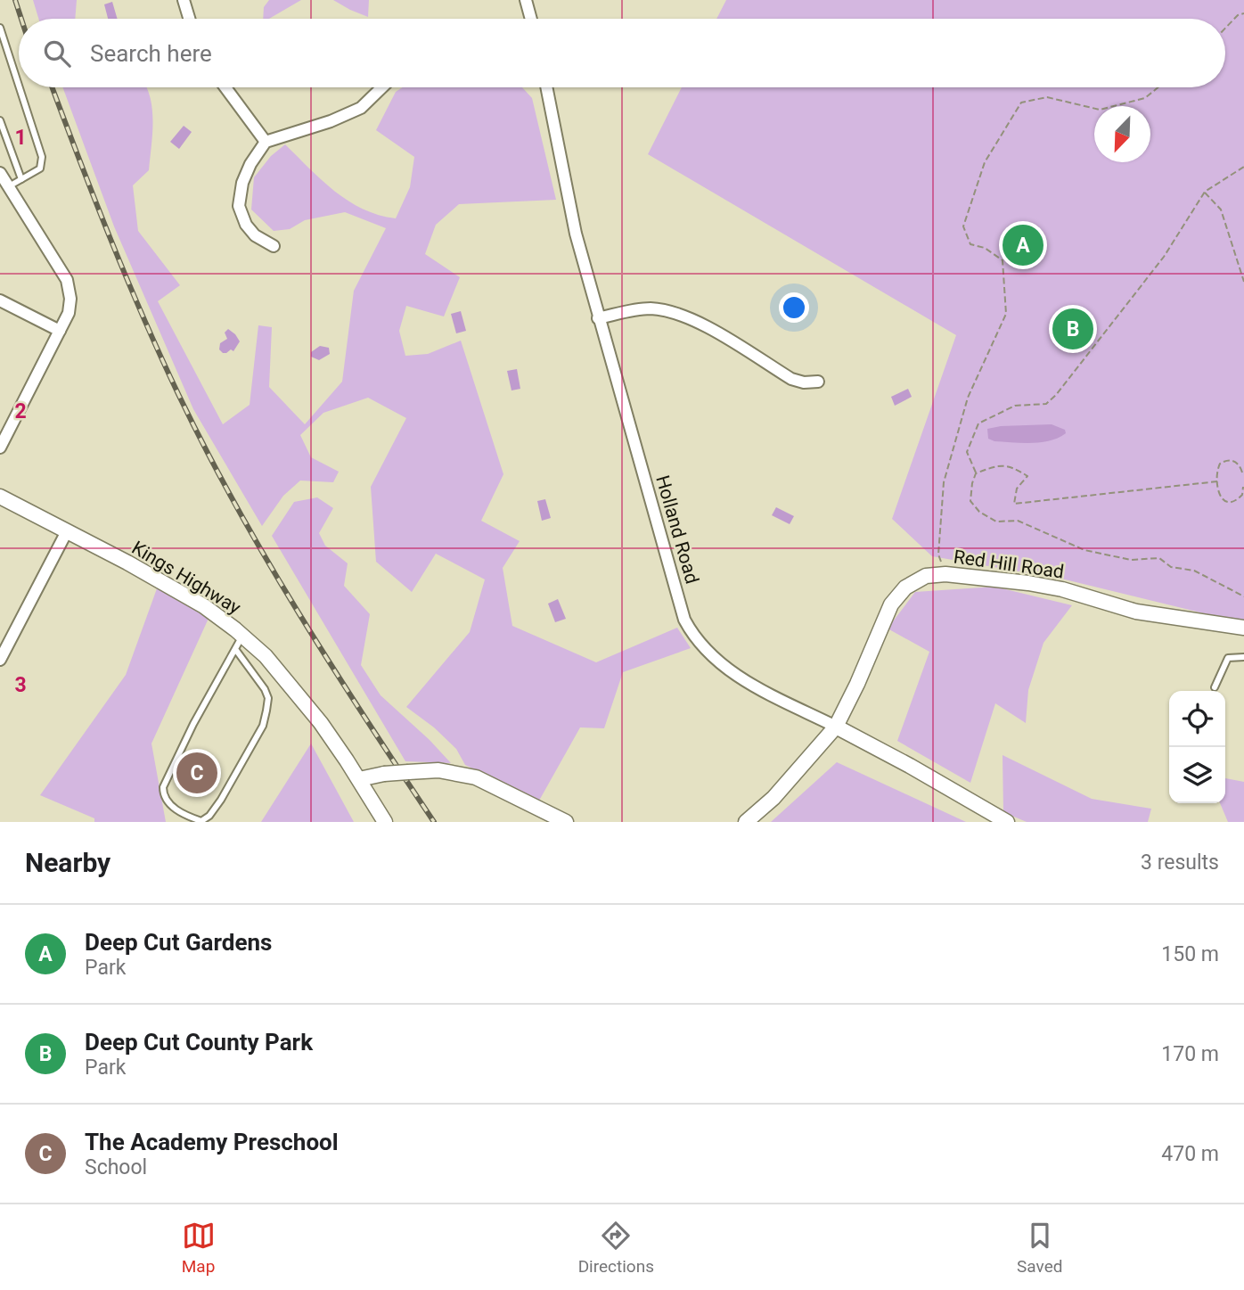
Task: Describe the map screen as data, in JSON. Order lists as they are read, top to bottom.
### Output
{
  "streets": {
    "street": ["Holland Road", "Red Hill Road", "Kings Highway"]
  },
  "crossings": [
    ["Holland Road", "Red Hill Road"]
  ],
  "north": "bottom left",
  "page": {
    "search": "Search here",
    "pins": ["A", "B", "C"],
    "heading": ["Nearby", "3 results"],
    "list": [
      {
        "mark": "A",
        "name": "Deep Cut Gardens",
        "note": "Park",
        "value": "150 m"
      },
      {
        "mark": "B",
        "name": "Deep Cut County Park",
        "note": "Park",
        "value": "170 m"
      },
      {
        "mark": "C",
        "name": "The Academy Preschool",
        "note": "School",
        "value": "470 m"
      }
    ],
    "nav": ["Map", "Directions", "Saved"]
  },
  "grid": {
    "rows": ["1", "2", "3"]
  }
}
